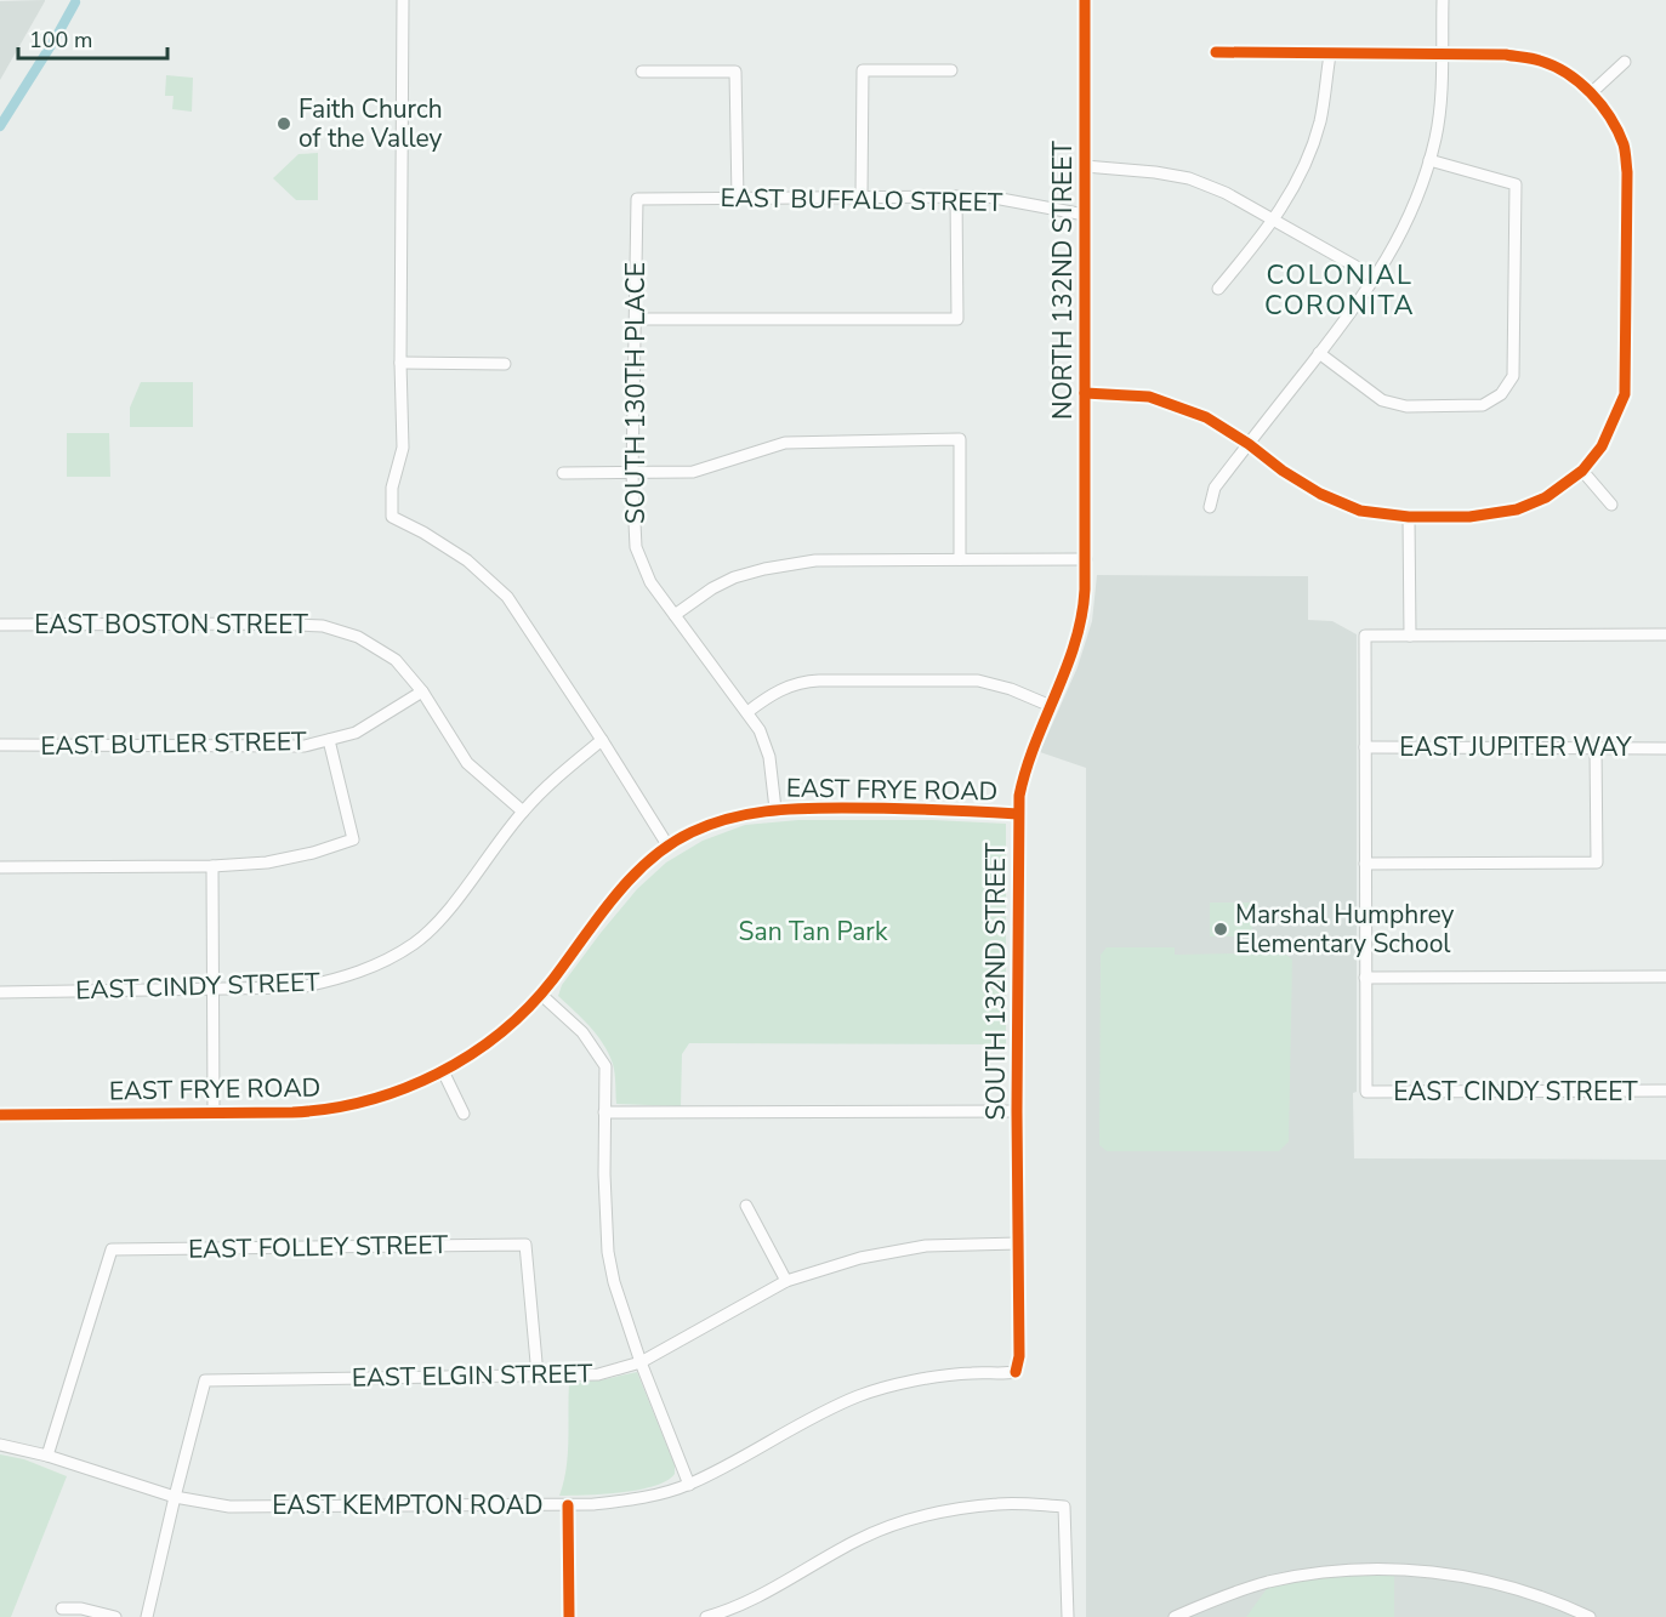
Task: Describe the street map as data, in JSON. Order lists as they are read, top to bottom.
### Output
{
  "streets": {
    "street": [
      "EAST BUFFALO STREET",
      "NORTH 132ND STREET",
      "SOUTH 130TH PLACE",
      "EAST BOSTON STREET",
      "EAST BUTLER STREET",
      "EAST JUPITER WAY",
      "EAST FRYE ROAD",
      "SOUTH 132ND STREET",
      "EAST CINDY STREET",
      "EAST FOLLEY STREET",
      "EAST ELGIN STREET",
      "EAST KEMPTON ROAD"
    ]
  },
  "crossings": [
    ["EAST BUFFALO STREET", "NORTH 132ND STREET"],
    ["EAST BUFFALO STREET", "SOUTH 130TH PLACE"],
    ["NORTH 132ND STREET", "SOUTH 132ND STREET"],
    ["SOUTH 130TH PLACE", "EAST FRYE ROAD"],
    ["EAST BOSTON STREET", "EAST BUTLER STREET"],
    ["EAST BOSTON STREET", "EAST CINDY STREET"],
    ["EAST FRYE ROAD", "SOUTH 132ND STREET"],
    ["SOUTH 132ND STREET", "EAST ELGIN STREET"],
    ["SOUTH 132ND STREET", "EAST KEMPTON ROAD"],
    ["EAST FOLLEY STREET", "EAST ELGIN STREET"],
    ["EAST FOLLEY STREET", "EAST KEMPTON ROAD"],
    ["EAST ELGIN STREET", "EAST KEMPTON ROAD"]
  ],
  "districts": ["COLONIAL CORONITA"],
  "parks": ["San Tan Park"],
  "places": ["Faith Church of the Valley", "Marshal Humphrey Elementary School"],
  "scale_bar": "100 m"
}
